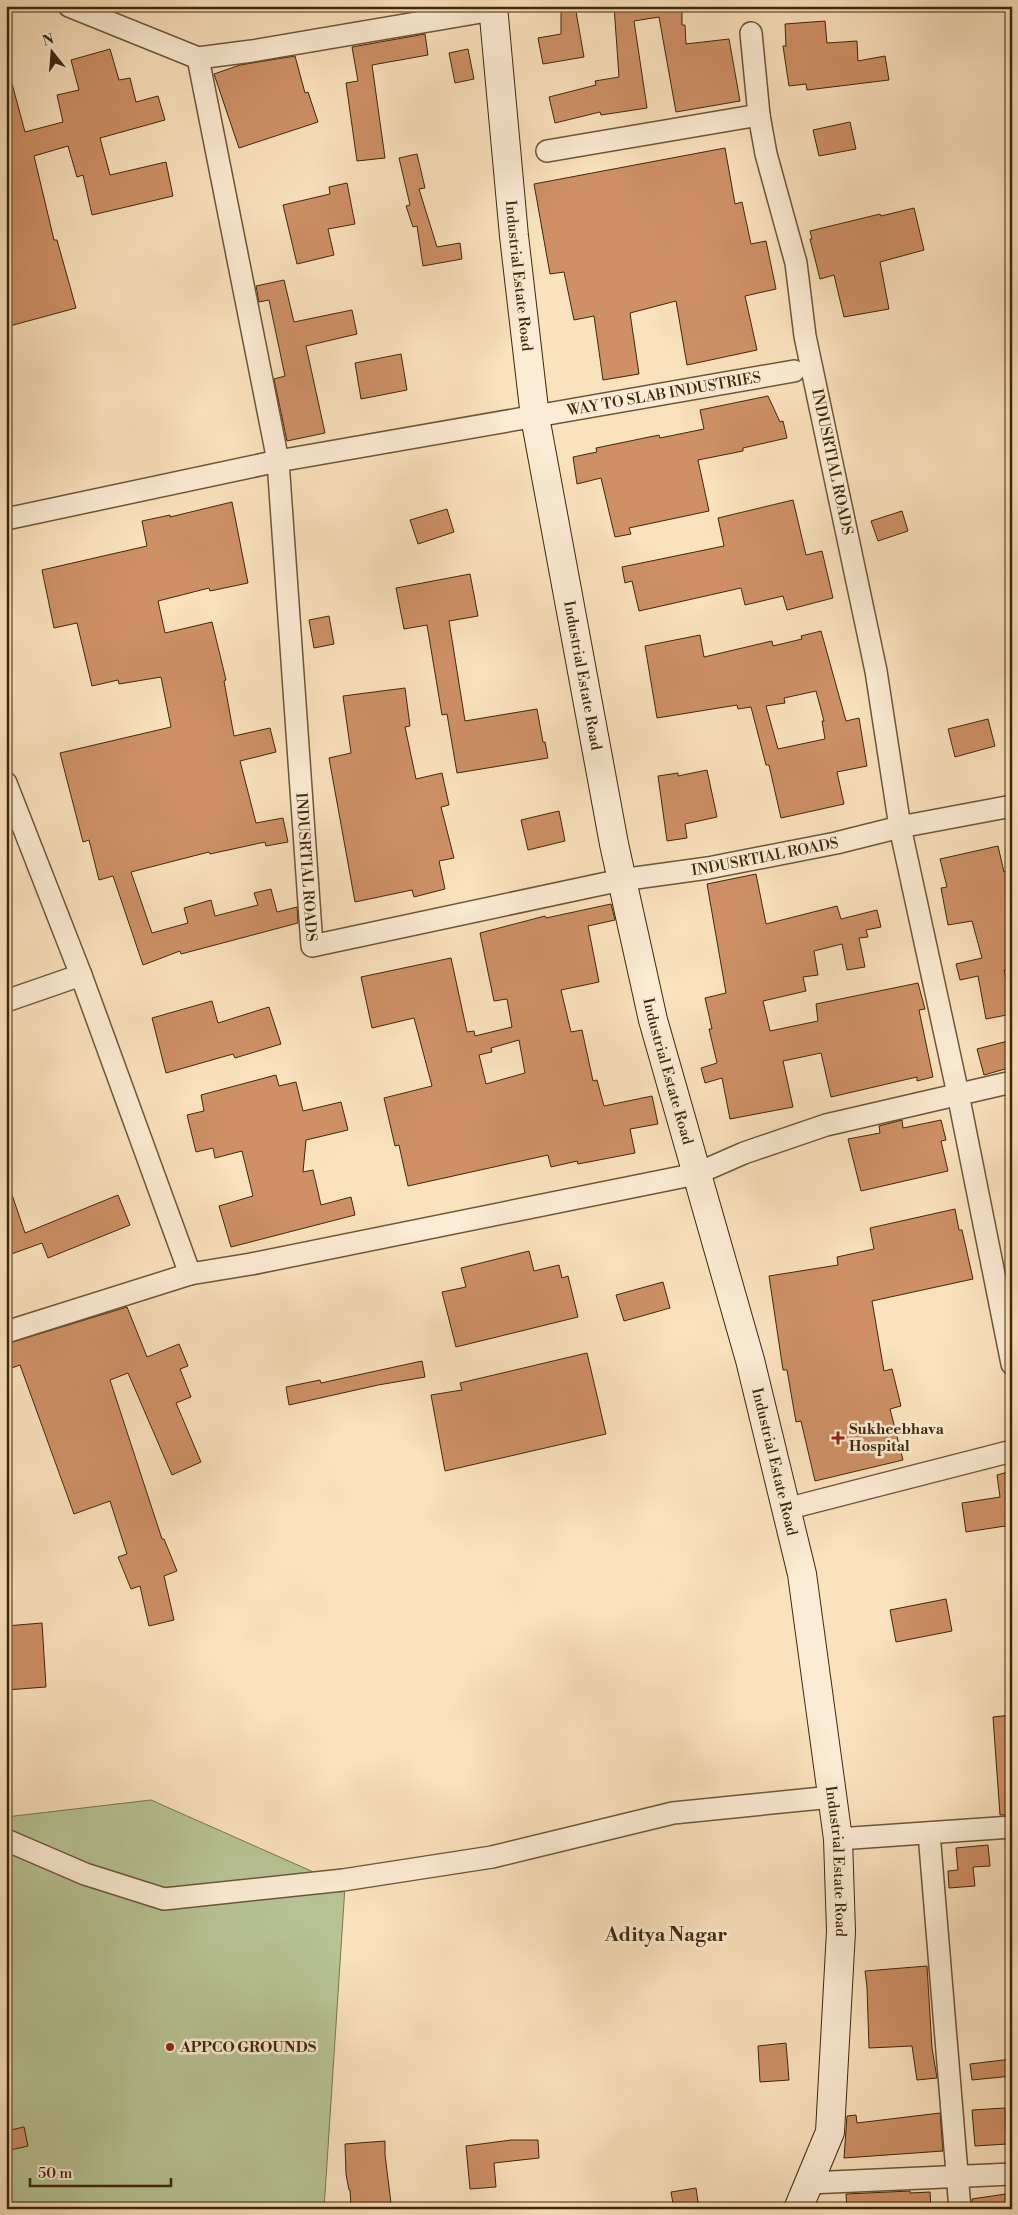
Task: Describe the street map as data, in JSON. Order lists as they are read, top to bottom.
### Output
{
  "streets": {
    "main road": ["Industrial Estate Road"],
    "street": ["WAY TO SLAB INDUSTRIES", "INDUSRTIAL ROADS"]
  },
  "crossings": [
    ["Industrial Estate Road", "WAY TO SLAB INDUSTRIES"],
    ["Industrial Estate Road", "INDUSRTIAL ROADS"],
    ["WAY TO SLAB INDUSTRIES", "INDUSRTIAL ROADS"]
  ],
  "districts": ["Aditya Nagar"],
  "places": {
    "health": ["Sukheebhava Hospital"],
    "other": ["APPCO GROUNDS"]
  },
  "scale_bar": "50 m",
  "north": "top"
}
